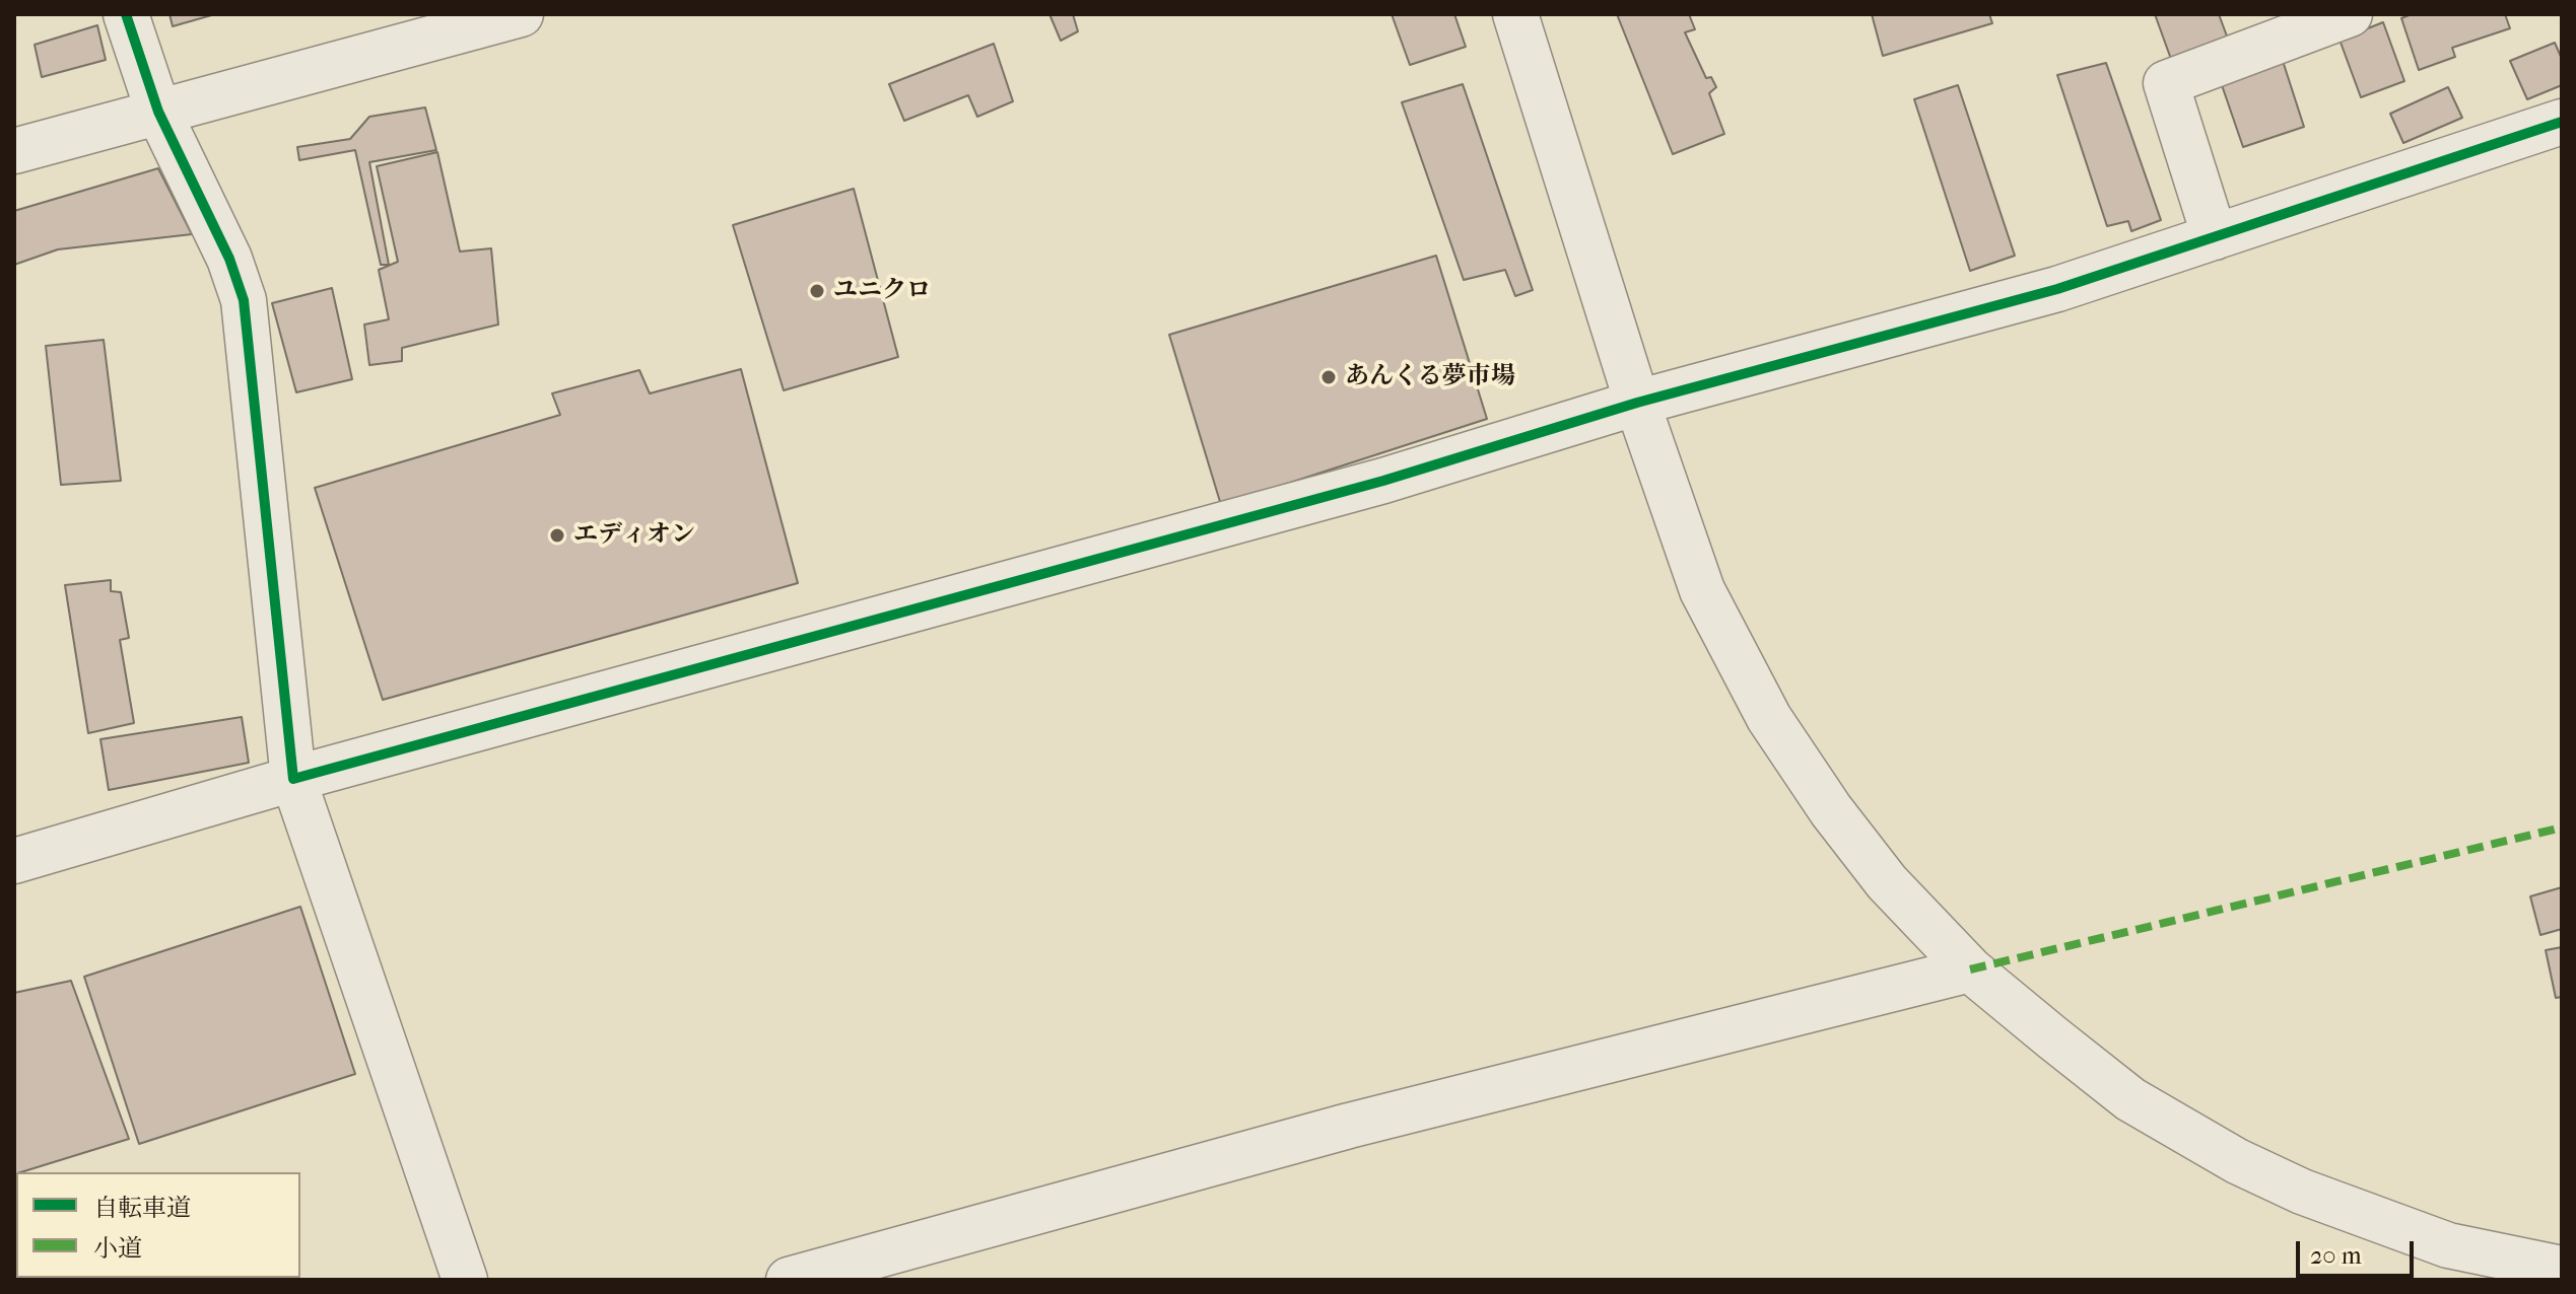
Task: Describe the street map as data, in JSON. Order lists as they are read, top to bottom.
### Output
{
  "places": ["ユニクロ", "あんくる夢市場", "エディオン"],
  "legend": ["自転車道", "小道"],
  "scale_bar": "20 m"
}
